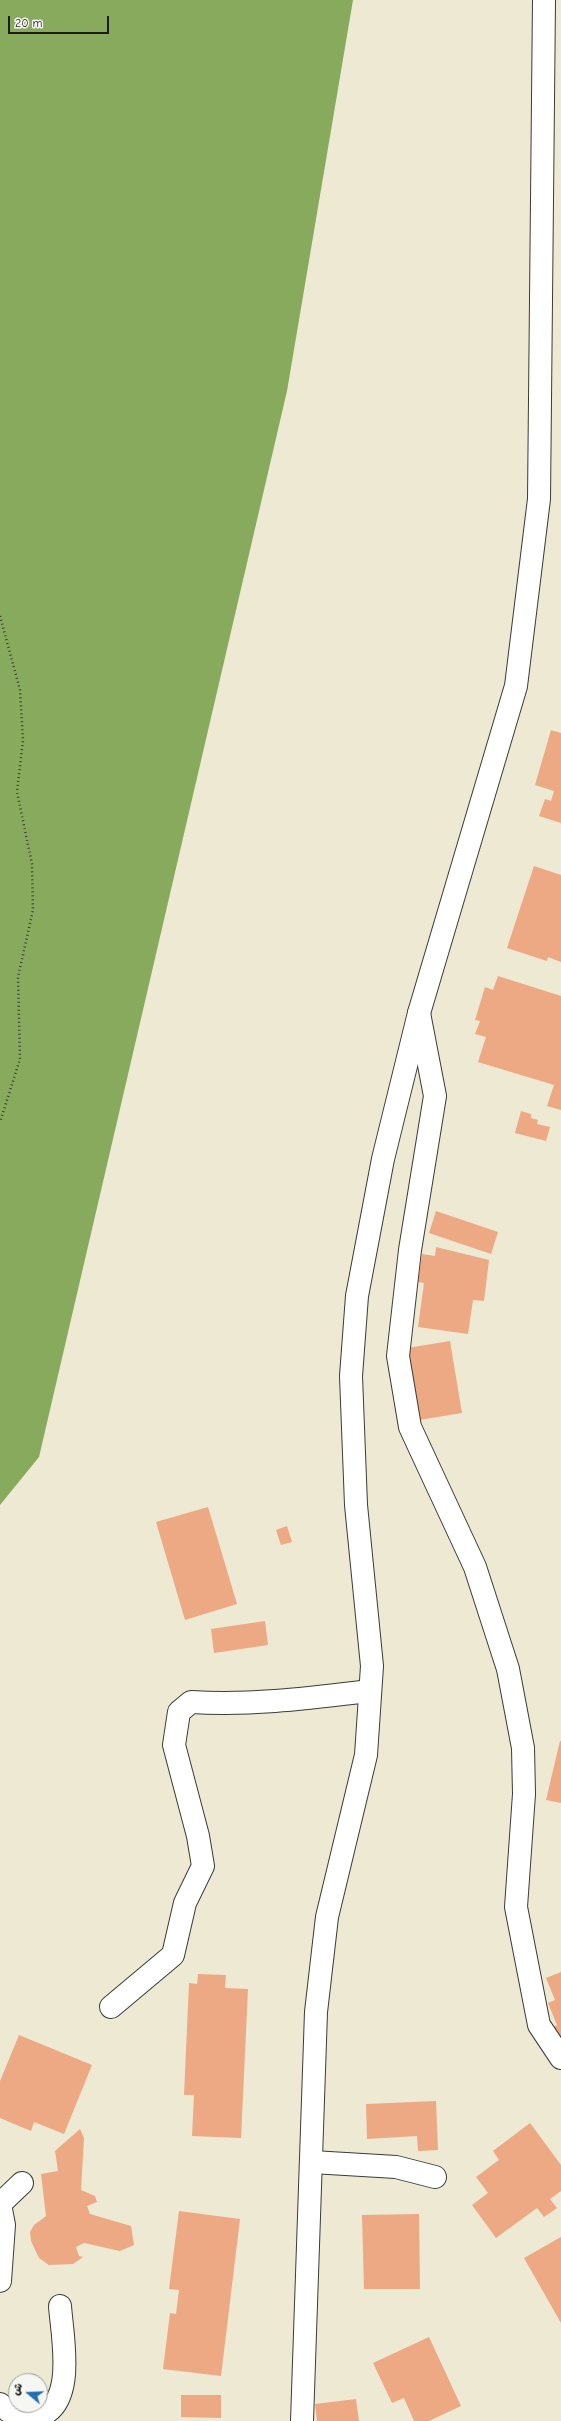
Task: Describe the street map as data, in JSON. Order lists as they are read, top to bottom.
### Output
{
  "scale_bar": "20 m",
  "north": "left"
}
